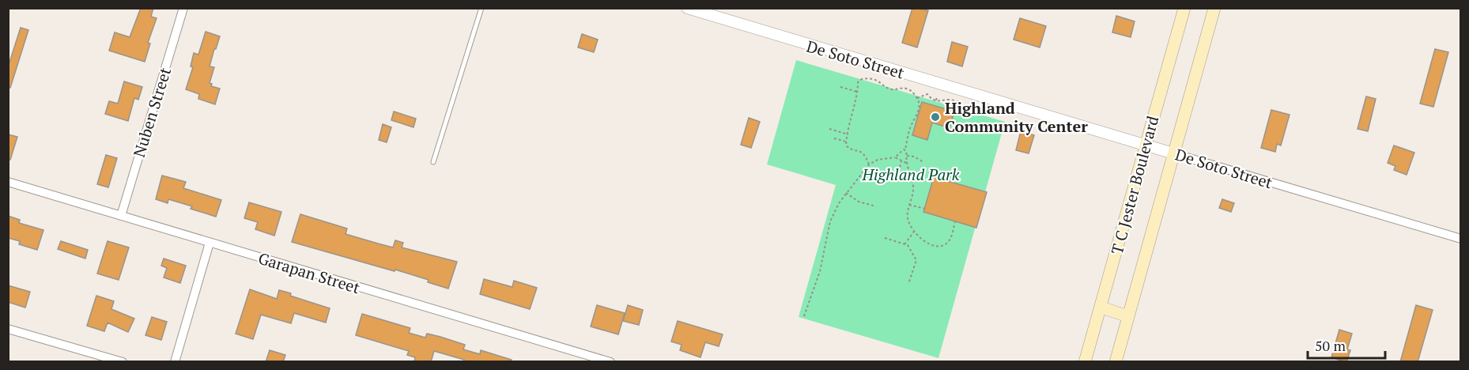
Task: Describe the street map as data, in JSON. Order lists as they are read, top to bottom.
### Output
{
  "streets": {
    "main road": ["T C Jester Boulevard"],
    "street": ["De Soto Street", "Nuben Street", "Garapan Street"]
  },
  "crossings": [
    ["De Soto Street", "T C Jester Boulevard"],
    ["Nuben Street", "Garapan Street"]
  ],
  "parks": ["Highland Park"],
  "places": ["Highland Community Center"],
  "scale_bar": "50 m"
}
